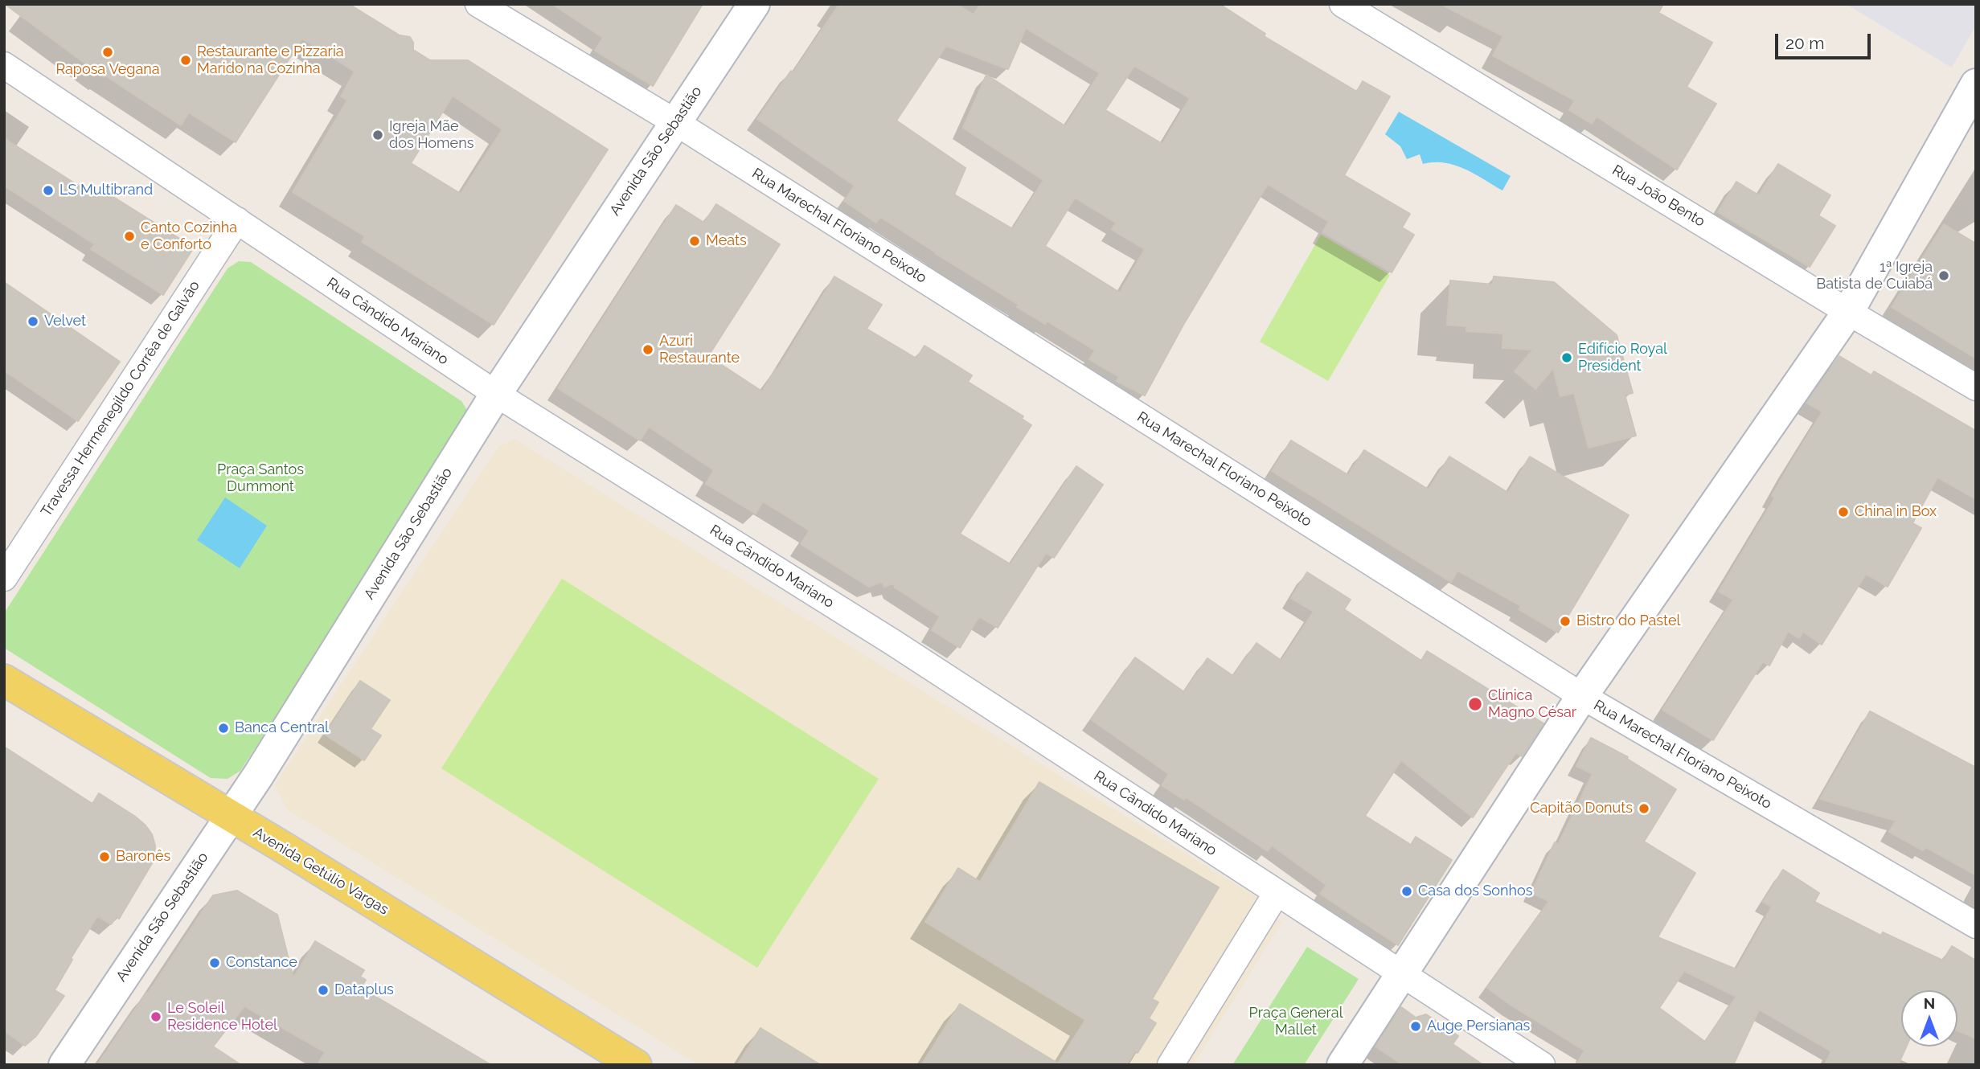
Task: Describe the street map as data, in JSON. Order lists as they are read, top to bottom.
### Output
{
  "streets": {
    "main road": ["Avenida Getúlio Vargas"],
    "street": [
      "Avenida São Sebastião",
      "Rua João Bento",
      "Rua Marechal Floriano Peixoto",
      "Rua Cândido Mariano",
      "Travessa Hermenegildo Corrêa de Galvão"
    ]
  },
  "crossings": [
    ["Avenida São Sebastião", "Rua Marechal Floriano Peixoto"],
    ["Avenida São Sebastião", "Rua Cândido Mariano"],
    ["Avenida São Sebastião", "Avenida Getúlio Vargas"],
    ["Rua Cândido Mariano", "Travessa Hermenegildo Corrêa de Galvão"]
  ],
  "parks": ["Praça Santos Dummont", "Praça General Mallet"],
  "places": [
    "Raposa Vegana",
    "Restaurante e Pizzaria Marido na Cozinha",
    "Igreja Mãe dos Homens",
    "LS Multibrand",
    "Canto Cozinha e Conforto",
    "Meats",
    "1ª Igreja Batista de Cuiabá",
    "Velvet",
    "Azuri Restaurante",
    "Edifício Royal President",
    "China in Box",
    "Bistro do Pastel",
    "Clínica Magno César",
    "Banca Central",
    "Capitão Donuts",
    "Baronês",
    "Casa dos Sonhos",
    "Constance",
    "Dataplus",
    "Le Soleil Residence Hotel",
    "Auge Persianas"
  ],
  "scale_bar": "20 m",
  "north": "top"
}
